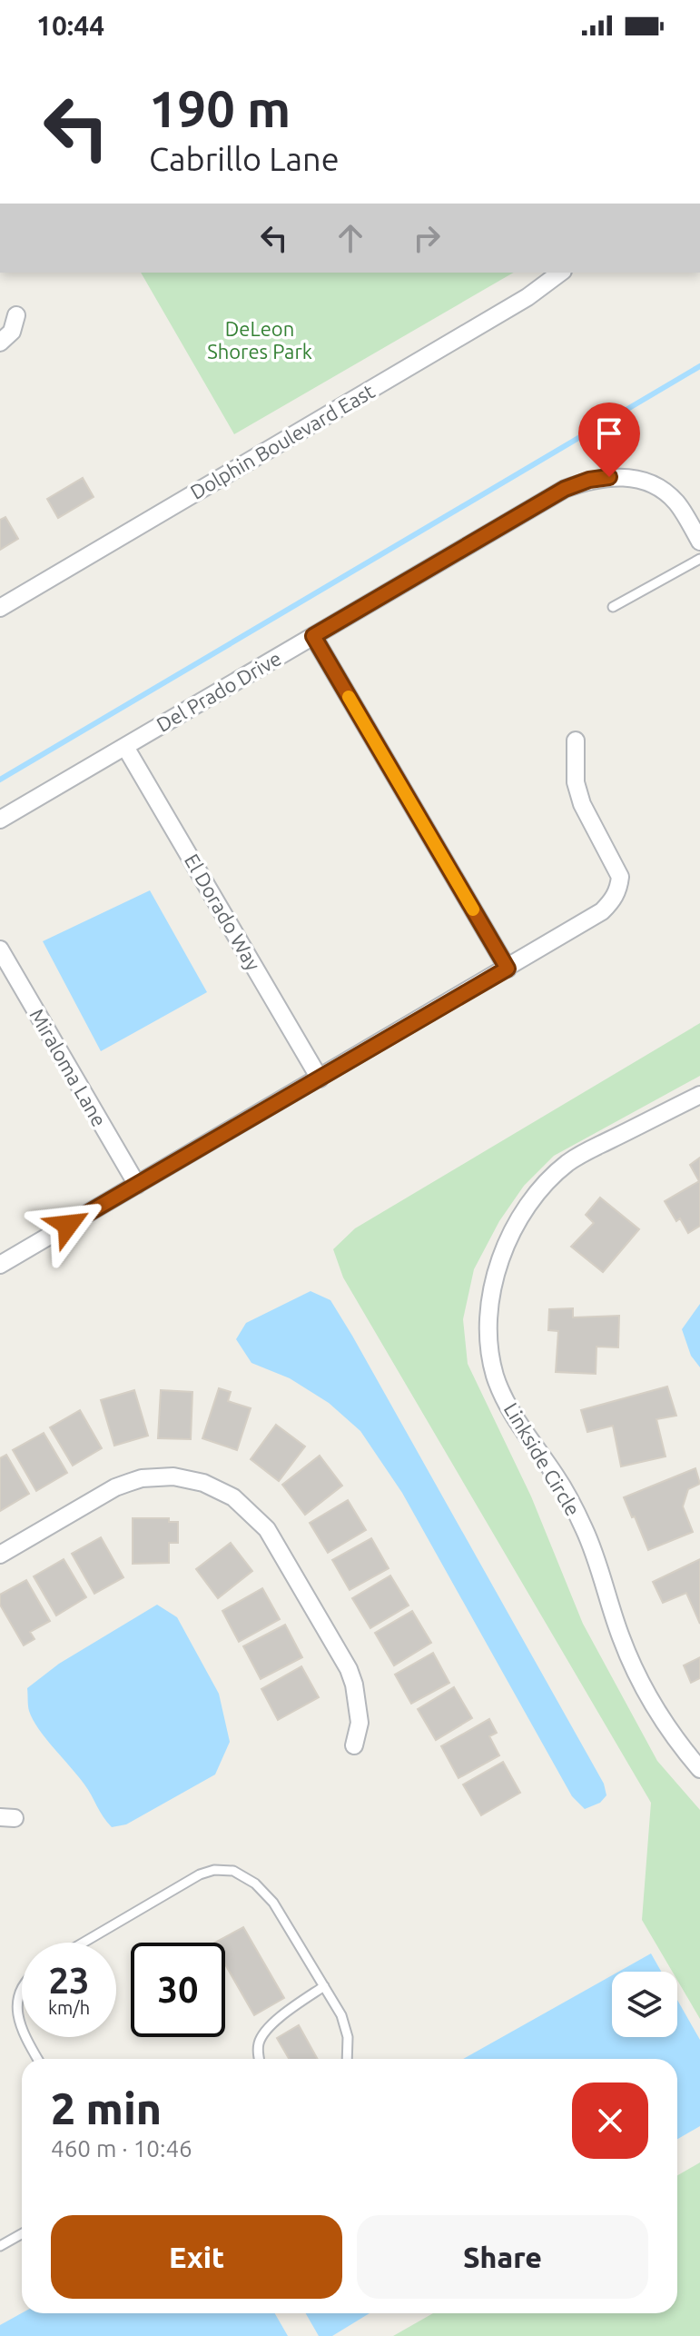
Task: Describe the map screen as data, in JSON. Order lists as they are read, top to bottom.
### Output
{
  "streets": {
    "street": [
      "Dolphin Boulevard East",
      "Del Prado Drive",
      "El Dorado Way",
      "Miraloma Lane",
      "Linkside Circle"
    ]
  },
  "crossings": [
    ["Del Prado Drive", "El Dorado Way"]
  ],
  "parks": ["DeLeon Shores Park"],
  "page": {
    "status": "10:44",
    "turn": ["190 m", "Cabrillo Lane"],
    "speed": "23 km/h",
    "limit": "30",
    "heading": ["2 min", "460 m · 10:46"],
    "buttons": ["Exit", "Share"]
  }
}
